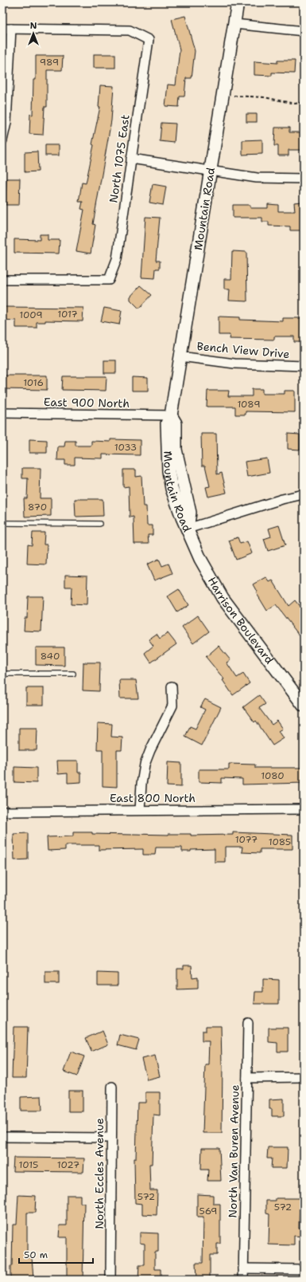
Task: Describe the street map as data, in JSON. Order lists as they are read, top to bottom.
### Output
{
  "streets": {
    "street": [
      "North 1075 East",
      "Mountain Road",
      "Bench View Drive",
      "East 900 North",
      "Harrison Boulevard",
      "East 800 North",
      "North Van Buren Avenue",
      "North Eccles Avenue"
    ]
  },
  "crossings": [
    ["Mountain Road", "Bench View Drive"],
    ["Mountain Road", "East 900 North"],
    ["Mountain Road", "Harrison Boulevard"]
  ],
  "house_numbers": [
    "989",
    "1017",
    "1009",
    "1016",
    "1089",
    "1033",
    "870",
    "840",
    "1080",
    "1077",
    "1085",
    "1015",
    "1027",
    "572",
    "572",
    "569"
  ],
  "scale_bar": "50 m",
  "north": "top"
}
